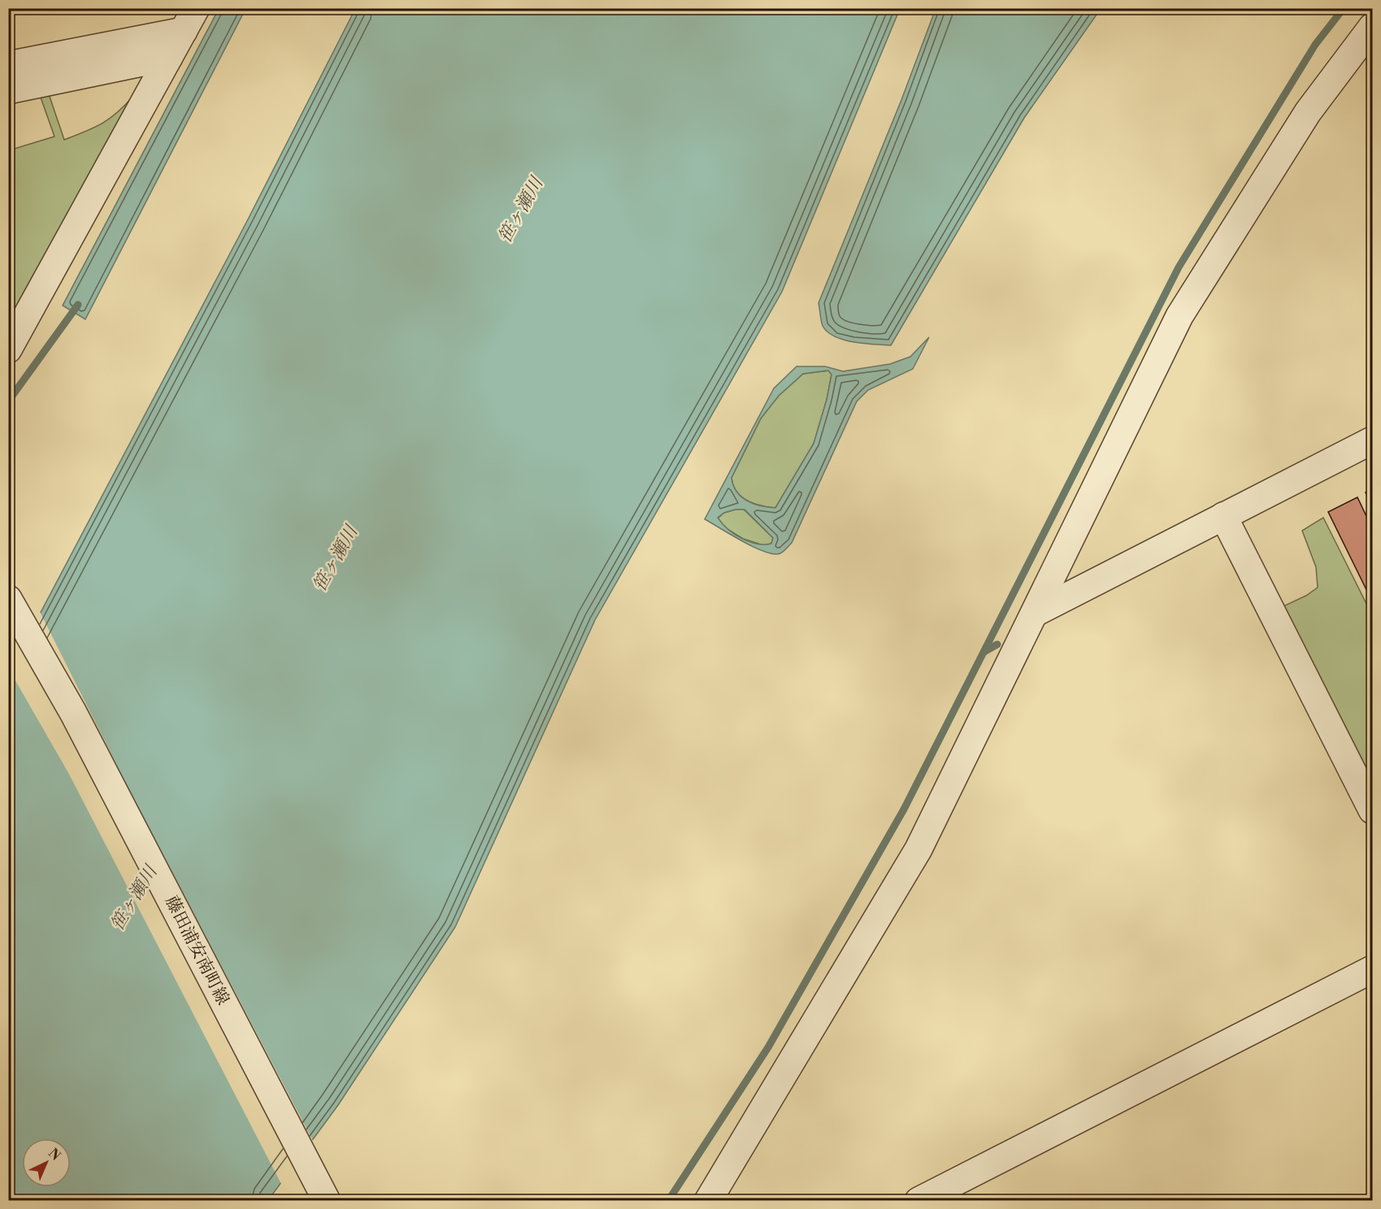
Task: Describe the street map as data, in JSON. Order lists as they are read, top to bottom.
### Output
{
  "streets": {
    "street": ["藤田浦安南町線"]
  },
  "water": ["笹ヶ瀬川"],
  "north": "top right"
}
